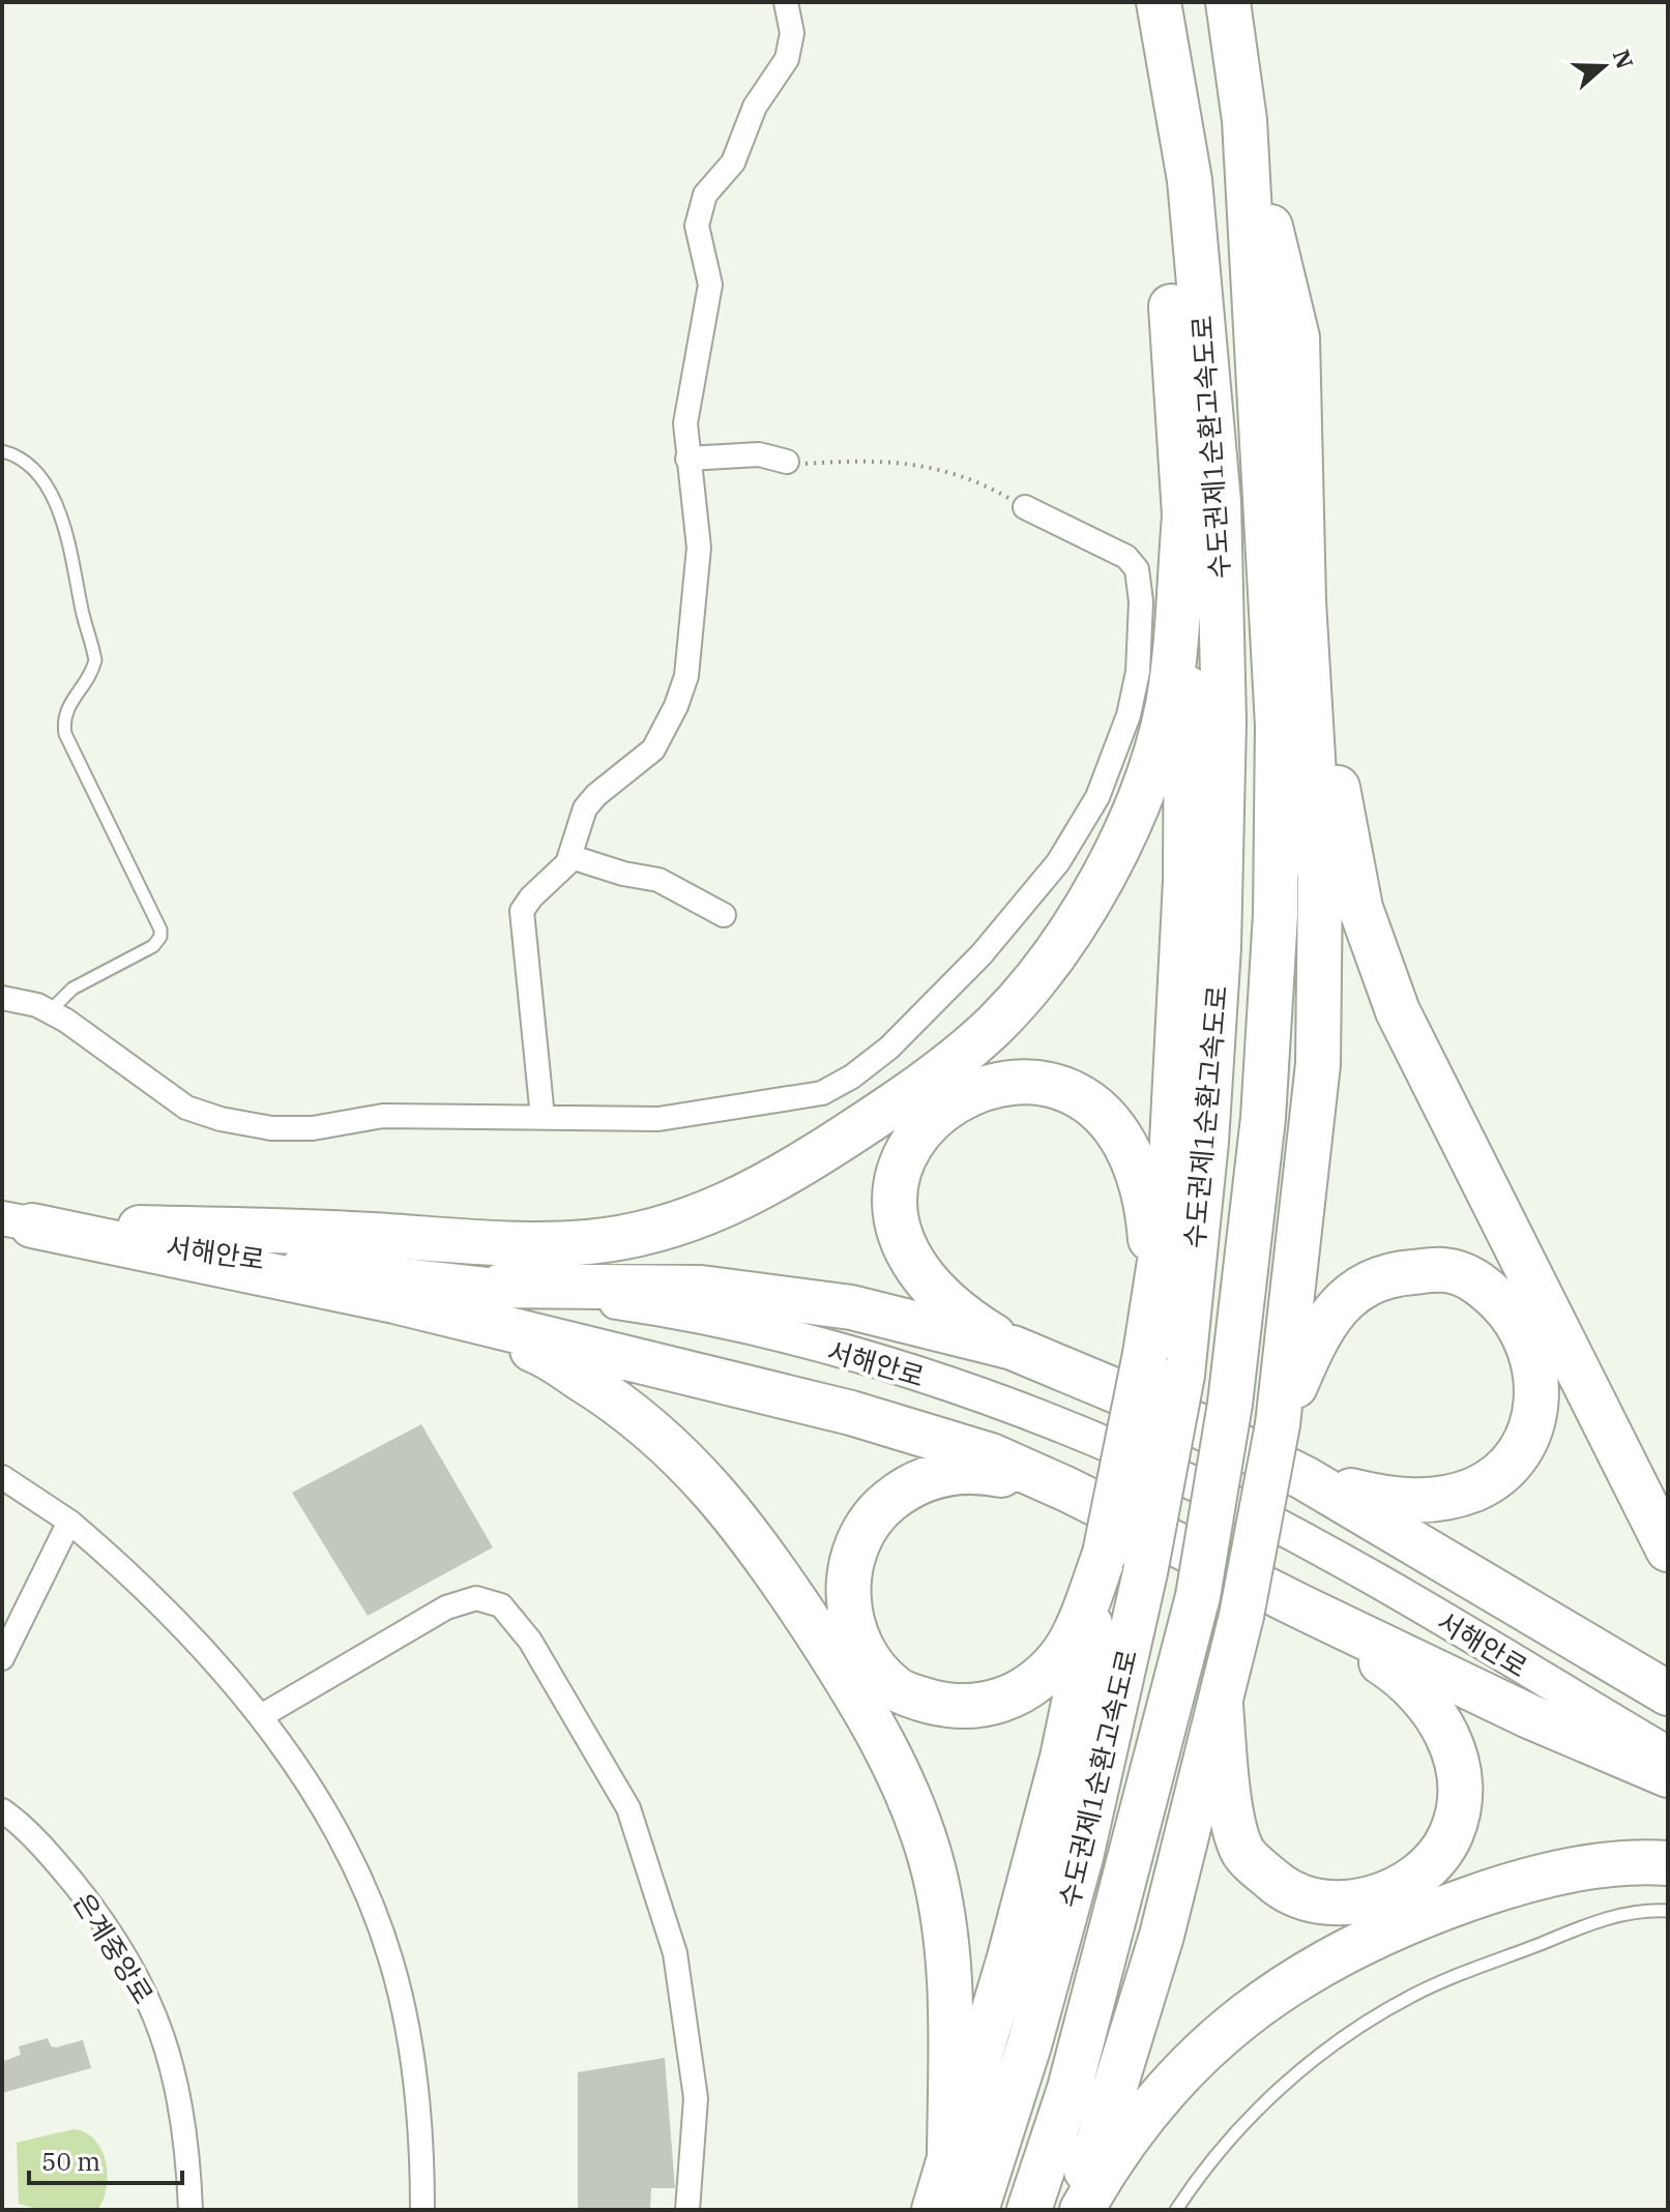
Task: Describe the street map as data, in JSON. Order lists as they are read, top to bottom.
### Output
{
  "streets": {
    "highway": ["수도권제1순환고속도로"],
    "main road": ["서해안로"],
    "street": ["은계중앙로"]
  },
  "scale_bar": "50 m",
  "north": "right"
}
